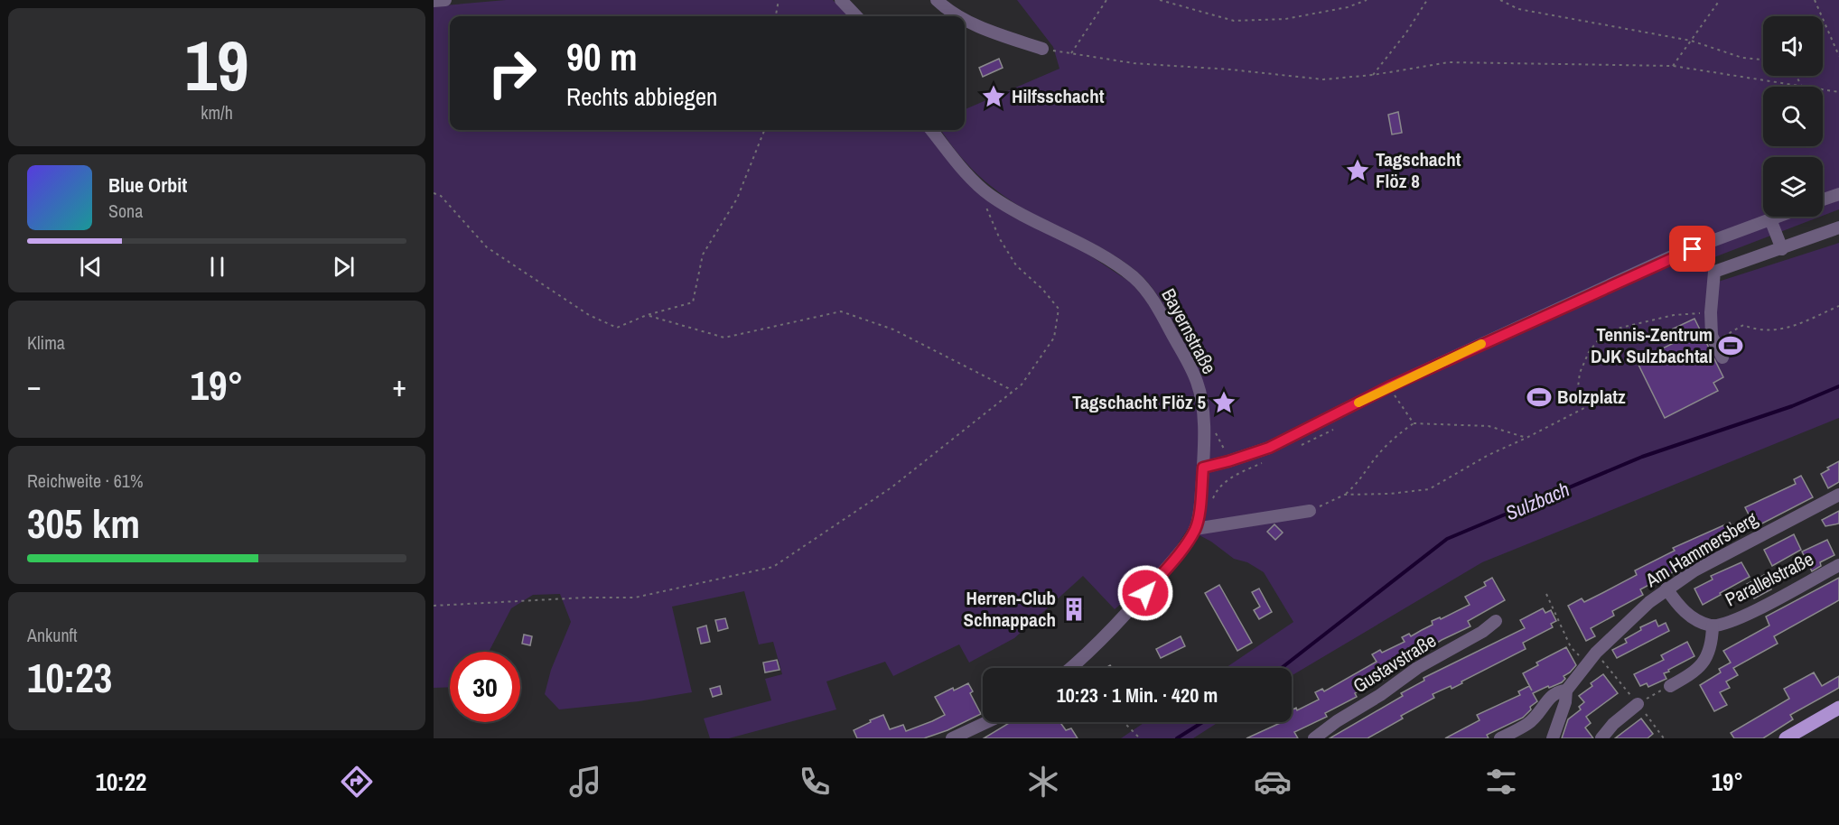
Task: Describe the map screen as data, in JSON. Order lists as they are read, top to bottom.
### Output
{
  "streets": {
    "street": [
      "Bayernstraße",
      "Am Hammersberg",
      "Parallelstraße",
      "Gustavstraße"
    ]
  },
  "crossings": [
    ["Am Hammersberg", "Parallelstraße"]
  ],
  "water": ["Sulzbach"],
  "places": {
    "place": ["Hilfsschacht", "Tagschacht Flöz 8", "Tagschacht Flöz 5"],
    "sports": ["Tennis-Zentrum DJK Sulzbachtal", "Bolzplatz"],
    "building": ["Herren-Club Schnappach"]
  },
  "page": {
    "tile": [
      ["19", "km/h"],
      "Klima",
      ["Reichweite · 61%", "305 km"],
      ["Ankunft", "10:23"]
    ],
    "turn": ["90 m", "Rechts abbiegen"],
    "song": ["Blue Orbit", "Sona"],
    "heat": ["−", "19°", "+"],
    "limit": "30",
    "trip": "10:23 · 1 Min. · 420 m",
    "tabs": ["10:22", "19°"]
  }
}
